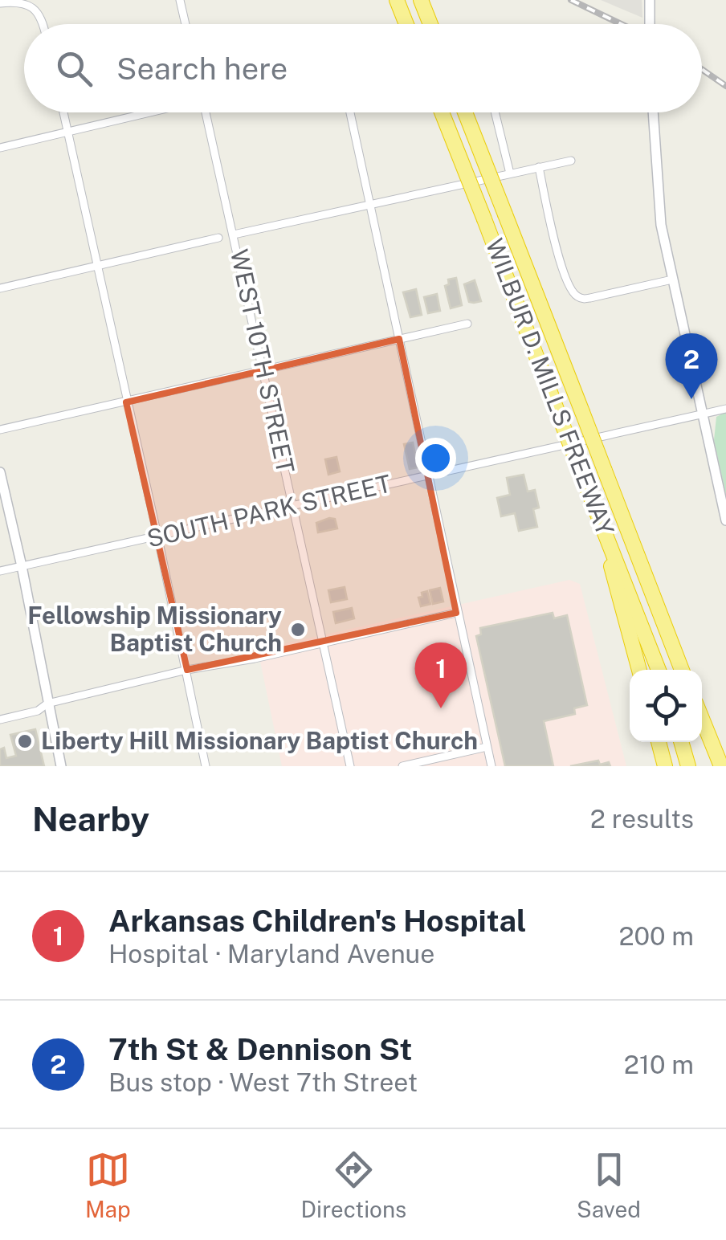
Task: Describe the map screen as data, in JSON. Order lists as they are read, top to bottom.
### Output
{
  "streets": {
    "highway": ["WILBUR D. MILLS FREEWAY"],
    "street": ["WEST 10TH STREET", "SOUTH PARK STREET"]
  },
  "crossings": [
    ["WEST 10TH STREET", "SOUTH PARK STREET"]
  ],
  "places": ["Fellowship Missionary Baptist Church", "Liberty Hill Missionary Baptist Church"],
  "page": {
    "search": "Search here",
    "pins": ["2", "1"],
    "heading": ["Nearby", "2 results"],
    "list": [
      {
        "mark": "1",
        "name": "Arkansas Children's Hospital",
        "note": "Hospital · Maryland Avenue",
        "value": "200 m"
      },
      {
        "mark": "2",
        "name": "7th St & Dennison St",
        "note": "Bus stop · West 7th Street",
        "value": "210 m"
      }
    ],
    "nav": ["Map", "Directions", "Saved"]
  }
}
